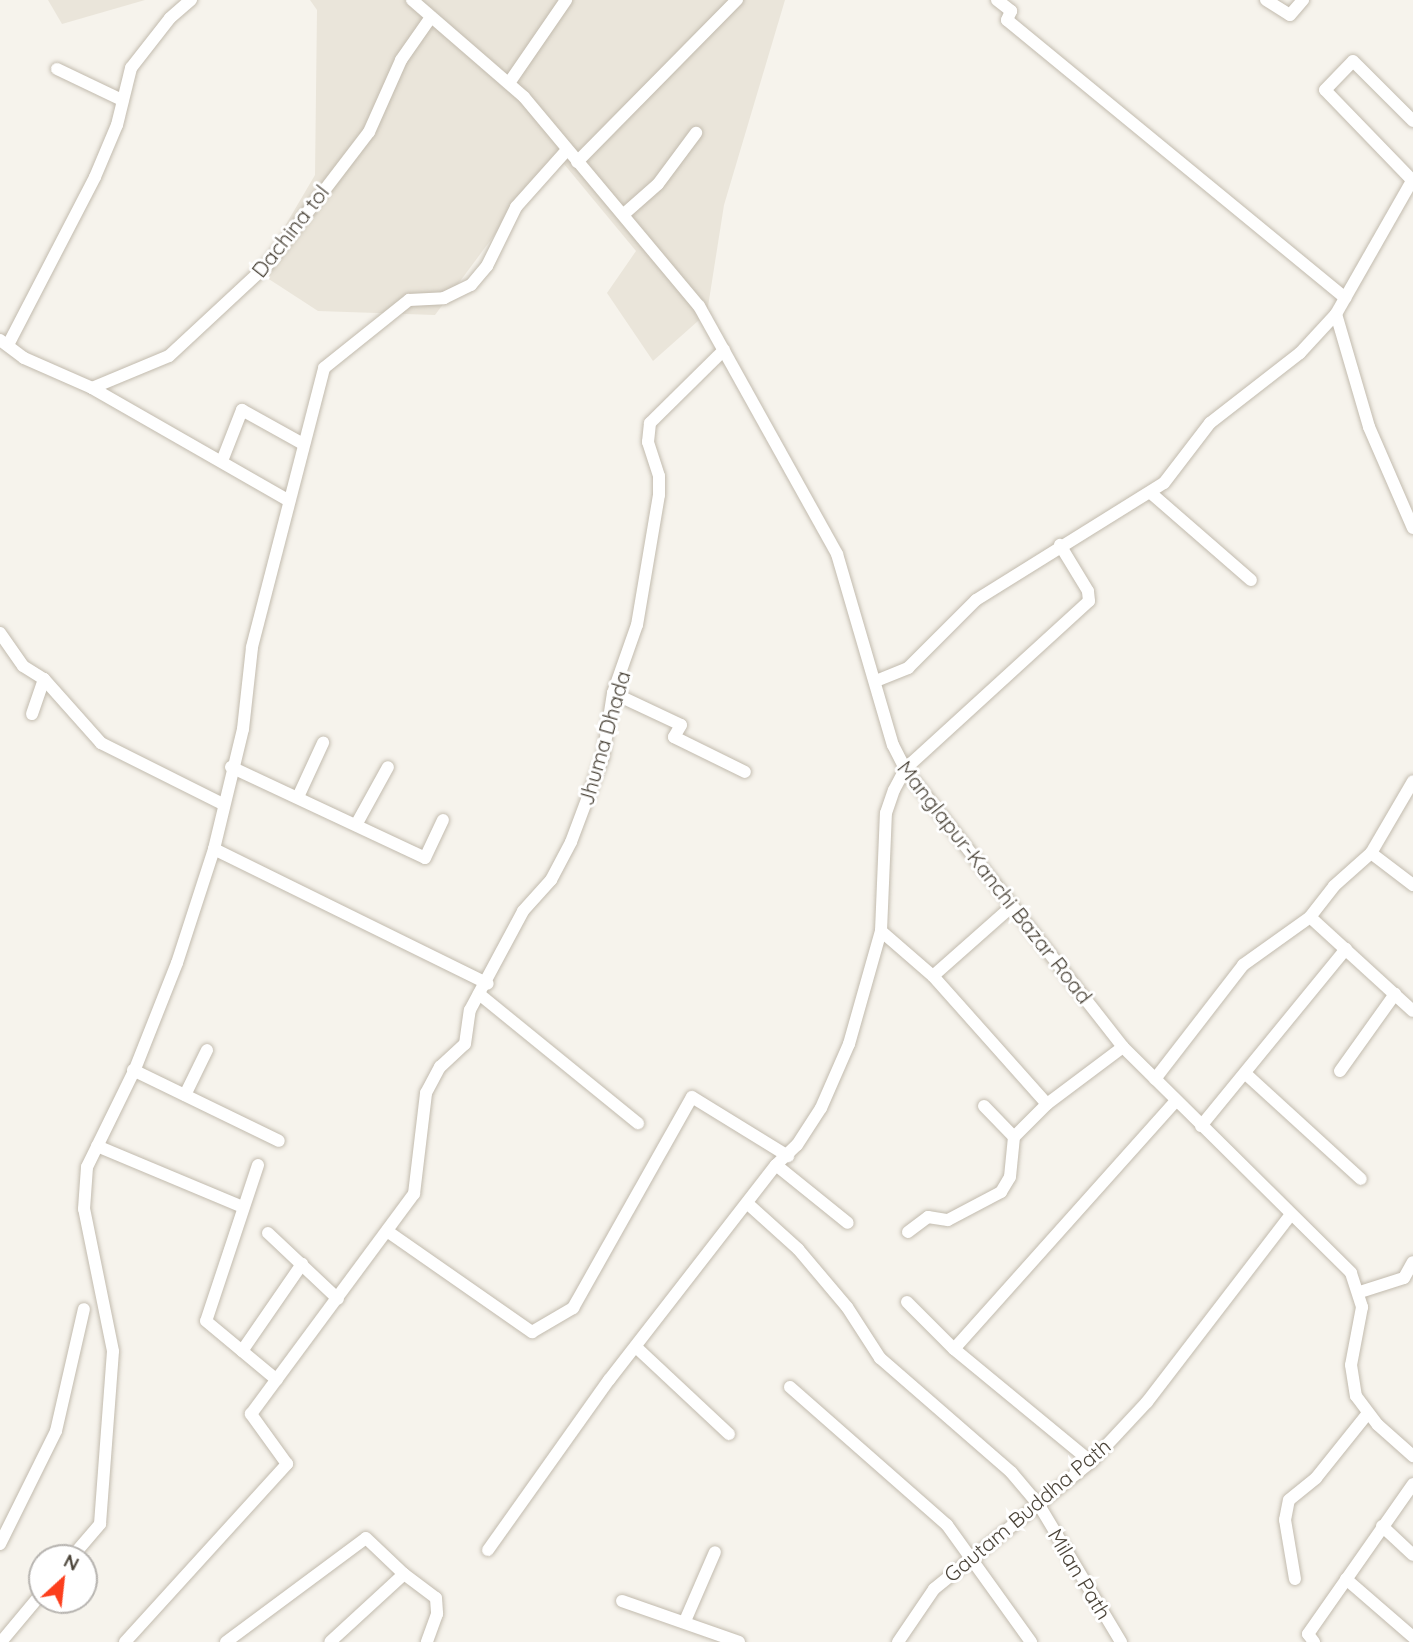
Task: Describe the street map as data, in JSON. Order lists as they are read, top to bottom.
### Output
{
  "streets": {
    "street": [
      "Dachina tol",
      "Jhuma Dhada",
      "Manglapur-Kanchi Bazar Road",
      "Gautam Buddha Path",
      "Milan Path"
    ]
  },
  "crossings": [
    ["Dachina tol", "Manglapur-Kanchi Bazar Road"],
    ["Jhuma Dhada", "Manglapur-Kanchi Bazar Road"],
    ["Manglapur-Kanchi Bazar Road", "Gautam Buddha Path"],
    ["Gautam Buddha Path", "Milan Path"]
  ],
  "north": "top right"
}
